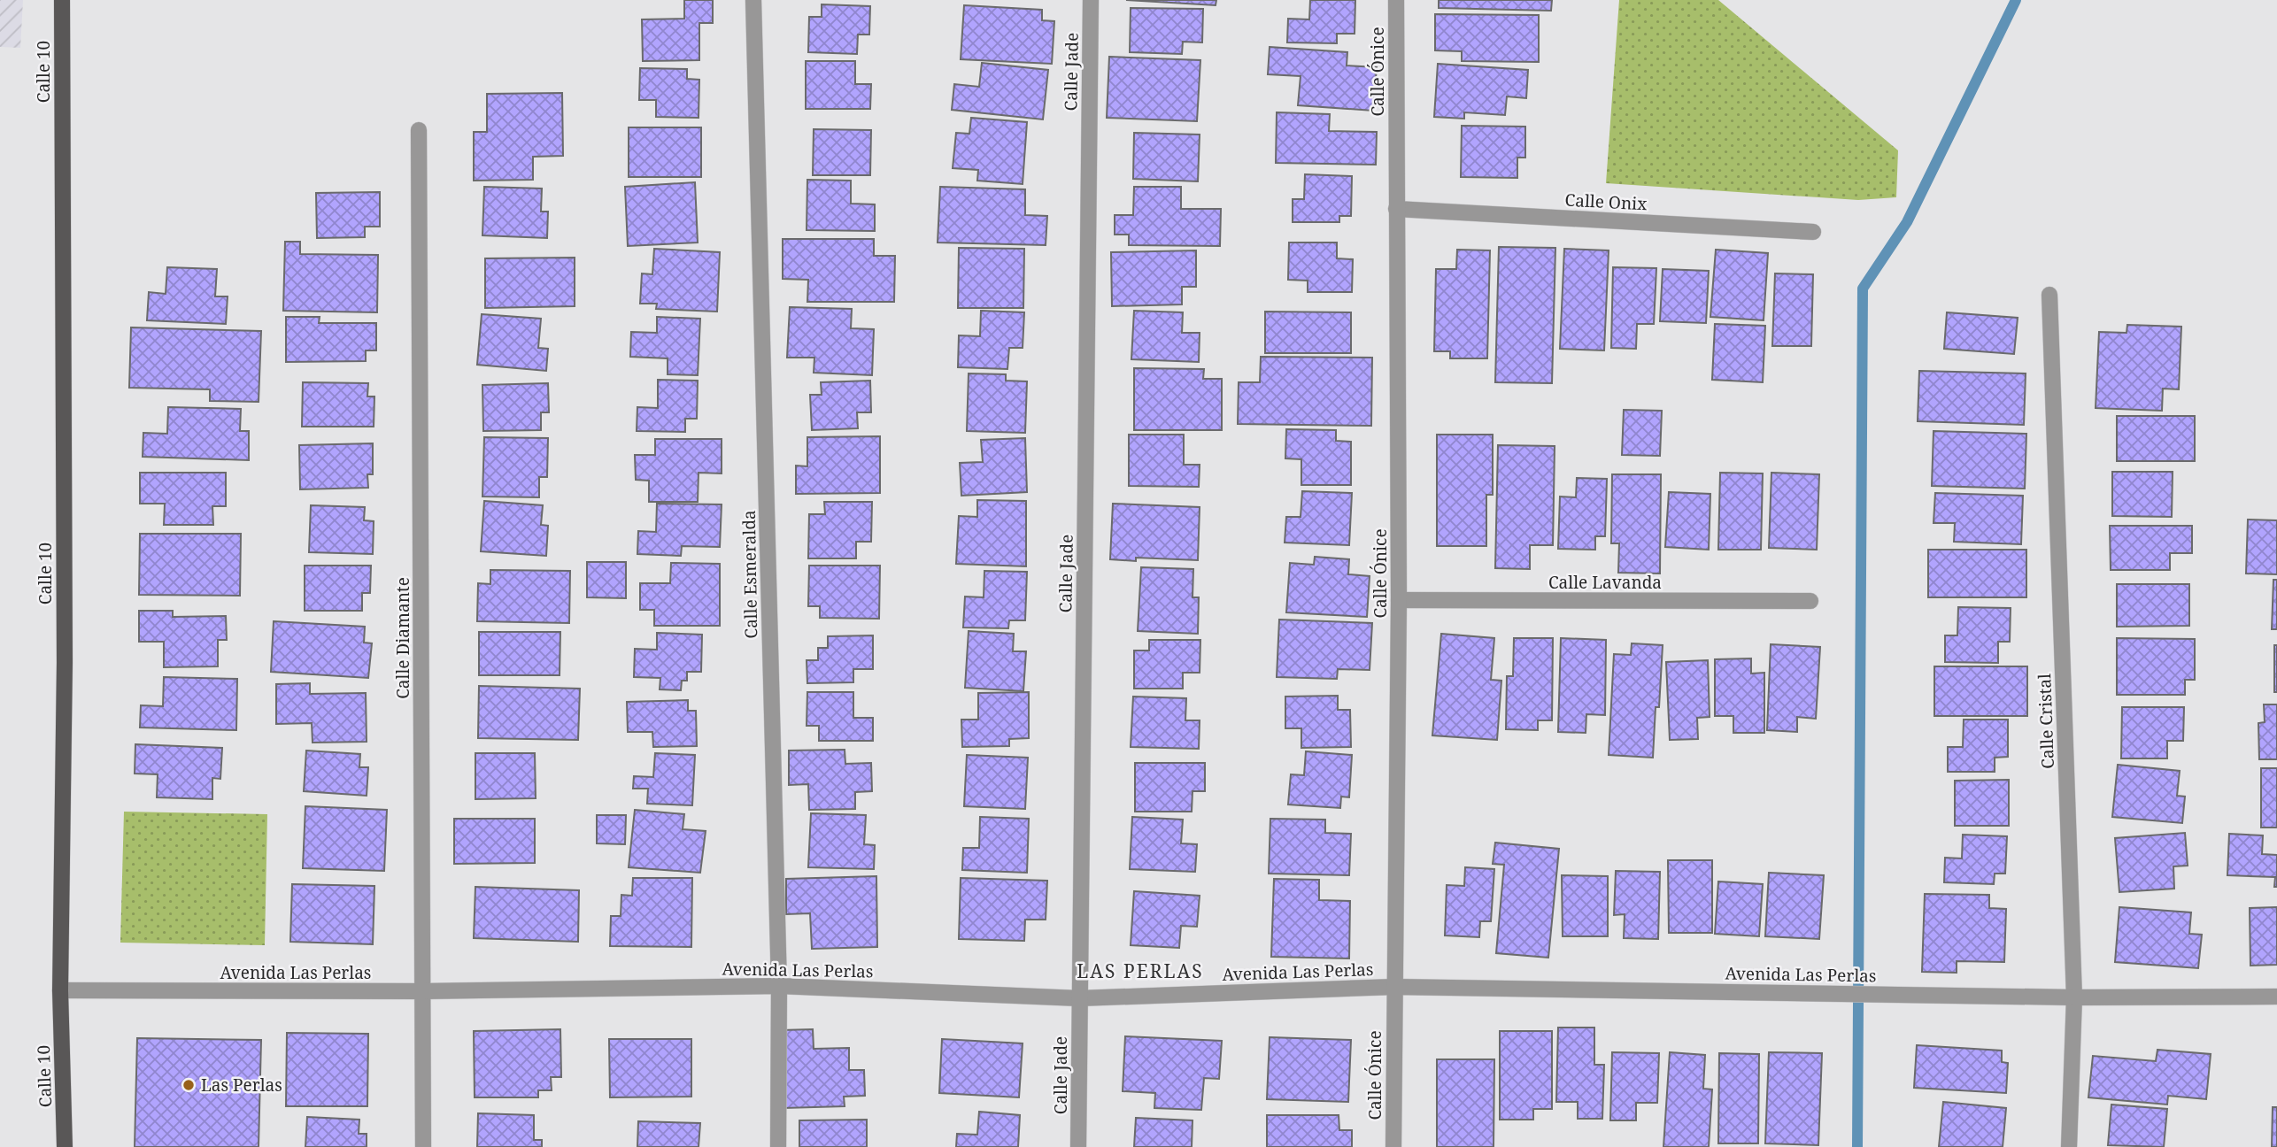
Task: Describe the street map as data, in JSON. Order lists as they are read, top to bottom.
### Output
{
  "streets": {
    "main road": ["Calle 10"],
    "street": [
      "Calle Jade",
      "Calle Ónice",
      "Calle Onix",
      "Calle Esmeralda",
      "Calle Lavanda",
      "Calle Diamante",
      "Calle Cristal",
      "Avenida Las Perlas"
    ]
  },
  "crossings": [
    ["Calle 10", "Avenida Las Perlas"],
    ["Calle Jade", "Avenida Las Perlas"],
    ["Calle Ónice", "Calle Onix"],
    ["Calle Ónice", "Calle Lavanda"],
    ["Calle Ónice", "Avenida Las Perlas"],
    ["Calle Esmeralda", "Avenida Las Perlas"],
    ["Calle Diamante", "Avenida Las Perlas"],
    ["Calle Cristal", "Avenida Las Perlas"]
  ],
  "districts": ["LAS PERLAS"],
  "places": ["Las Perlas"]
}
